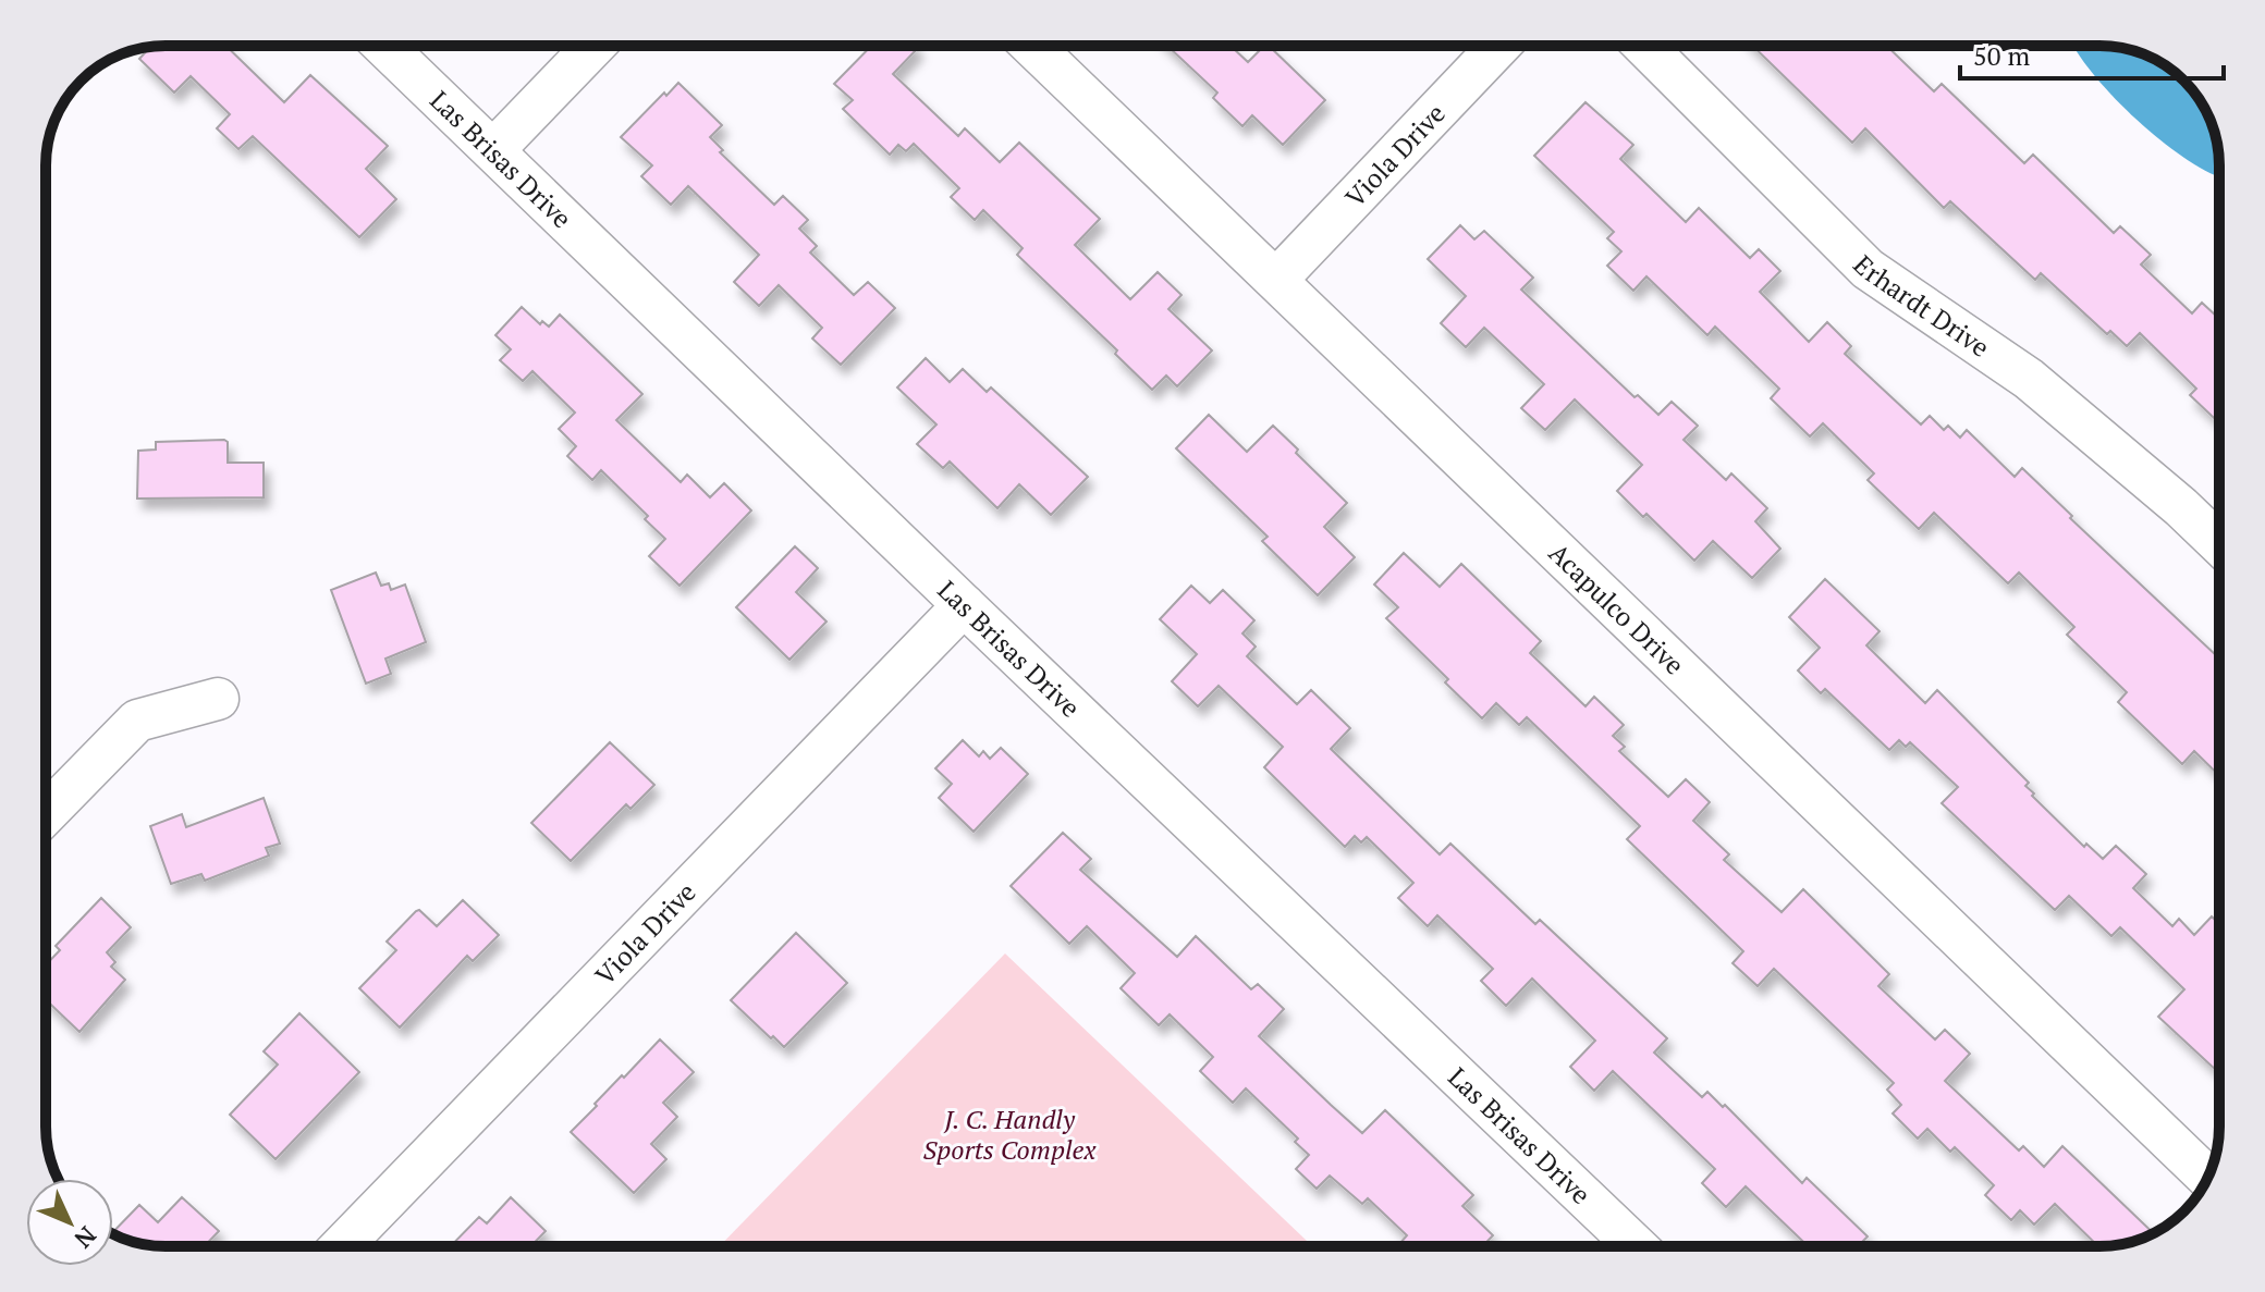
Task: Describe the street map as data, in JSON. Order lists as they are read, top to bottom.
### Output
{
  "streets": {
    "street": [
      "Viola Drive",
      "Las Brisas Drive",
      "Erhardt Drive",
      "Acapulco Drive"
    ]
  },
  "crossings": [
    ["Viola Drive", "Las Brisas Drive"],
    ["Viola Drive", "Acapulco Drive"]
  ],
  "parks": ["J. C. Handly Sports Complex"],
  "scale_bar": "50 m",
  "north": "bottom right"
}
